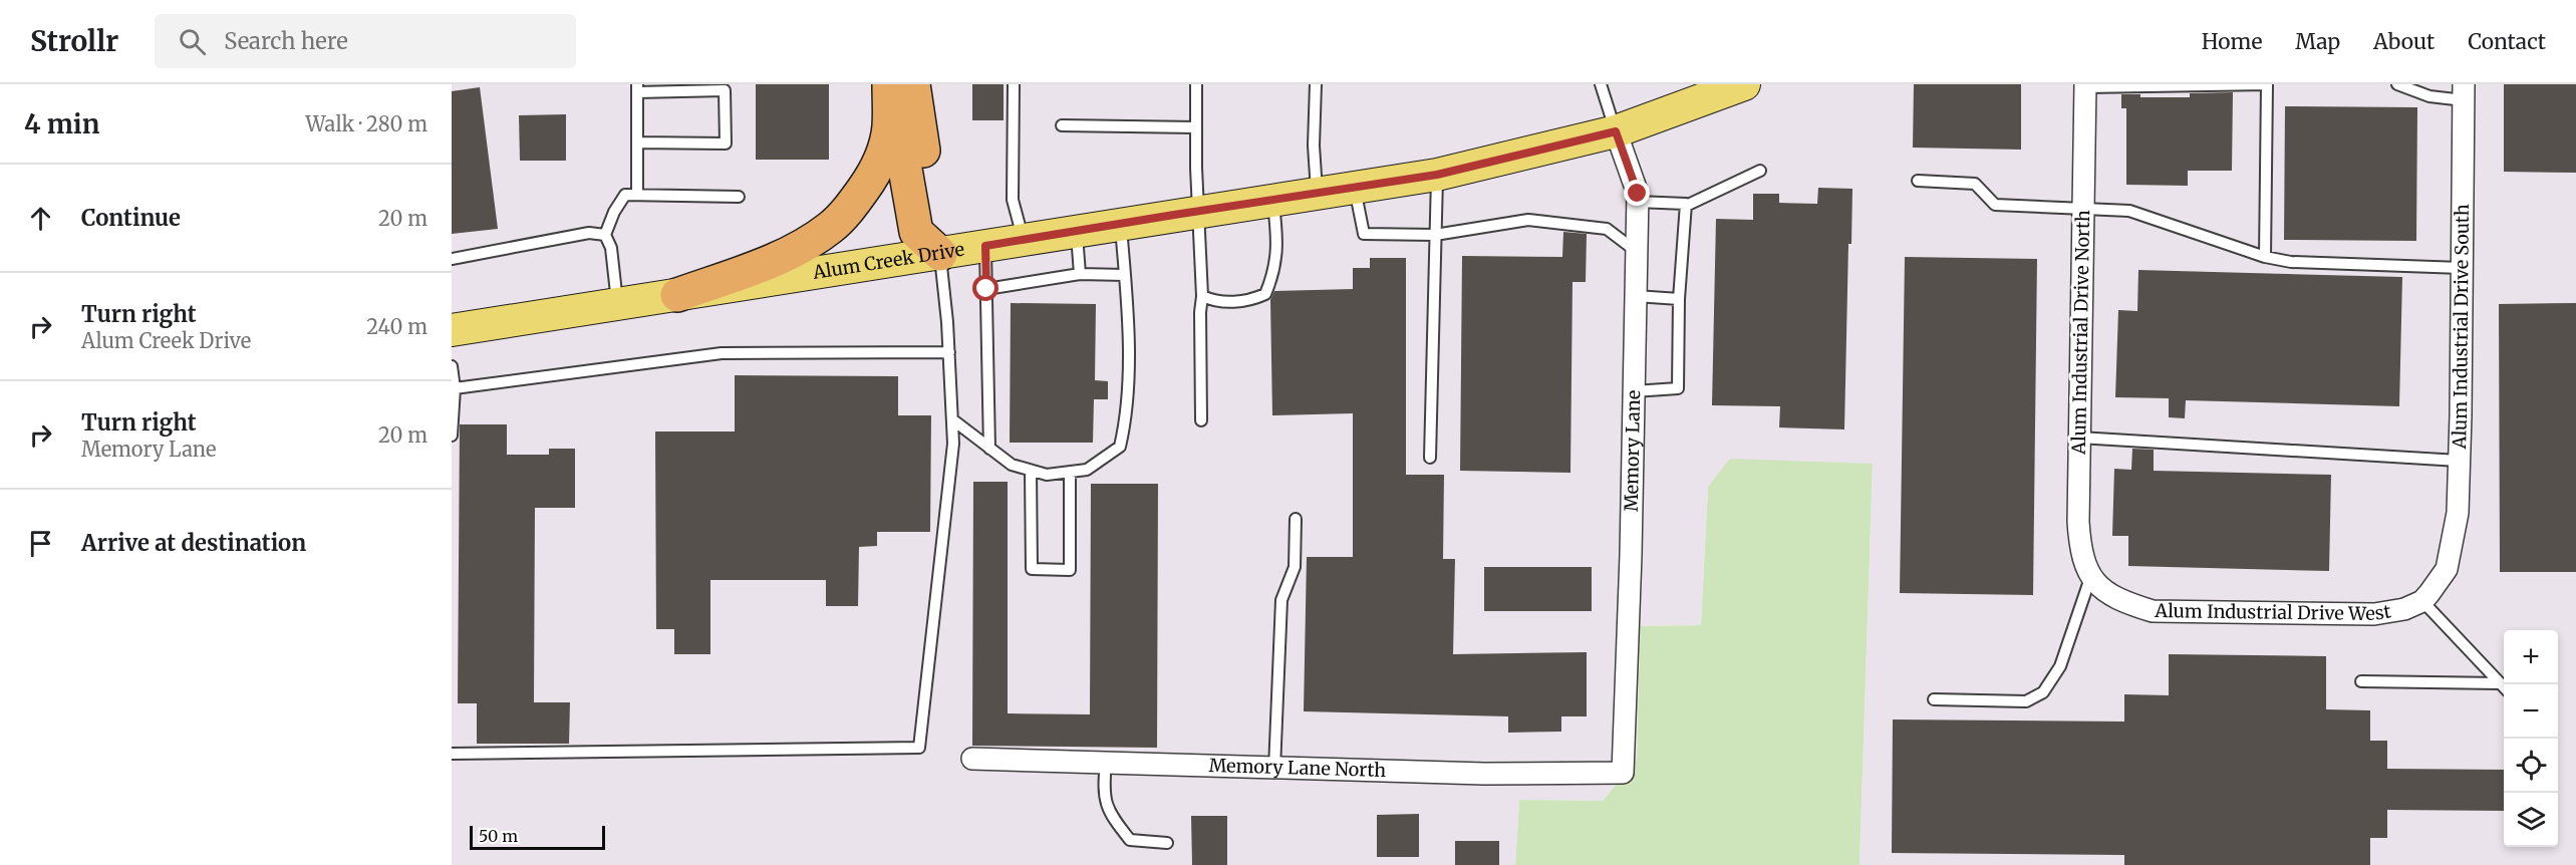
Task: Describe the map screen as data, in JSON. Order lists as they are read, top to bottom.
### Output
{
  "streets": {
    "main road": ["Alum Creek Drive"],
    "street": [
      "Alum Industrial Drive South",
      "Alum Industrial Drive North",
      "Memory Lane",
      "Alum Industrial Drive West",
      "Memory Lane North"
    ]
  },
  "crossings": [
    ["Alum Creek Drive", "Memory Lane"],
    ["Alum Industrial Drive South", "Alum Industrial Drive West"],
    ["Alum Industrial Drive North", "Alum Industrial Drive West"],
    ["Memory Lane", "Memory Lane North"]
  ],
  "scale_bar": "50 m",
  "page": {
    "header": "Strollr",
    "search": "Search here",
    "nav": [
      "Home",
      "Map",
      "About",
      "Contact"
    ],
    "heading": ["4 min", "Walk · 280 m"],
    "list": [
      ["Continue", "20 m"],
      ["Turn right", "Alum Creek Drive", "240 m"],
      ["Turn right", "Memory Lane", "20 m"],
      "Arrive at destination"
    ],
    "map_buttons": ["+", "−"],
    "scale": "50 m"
  }
}
